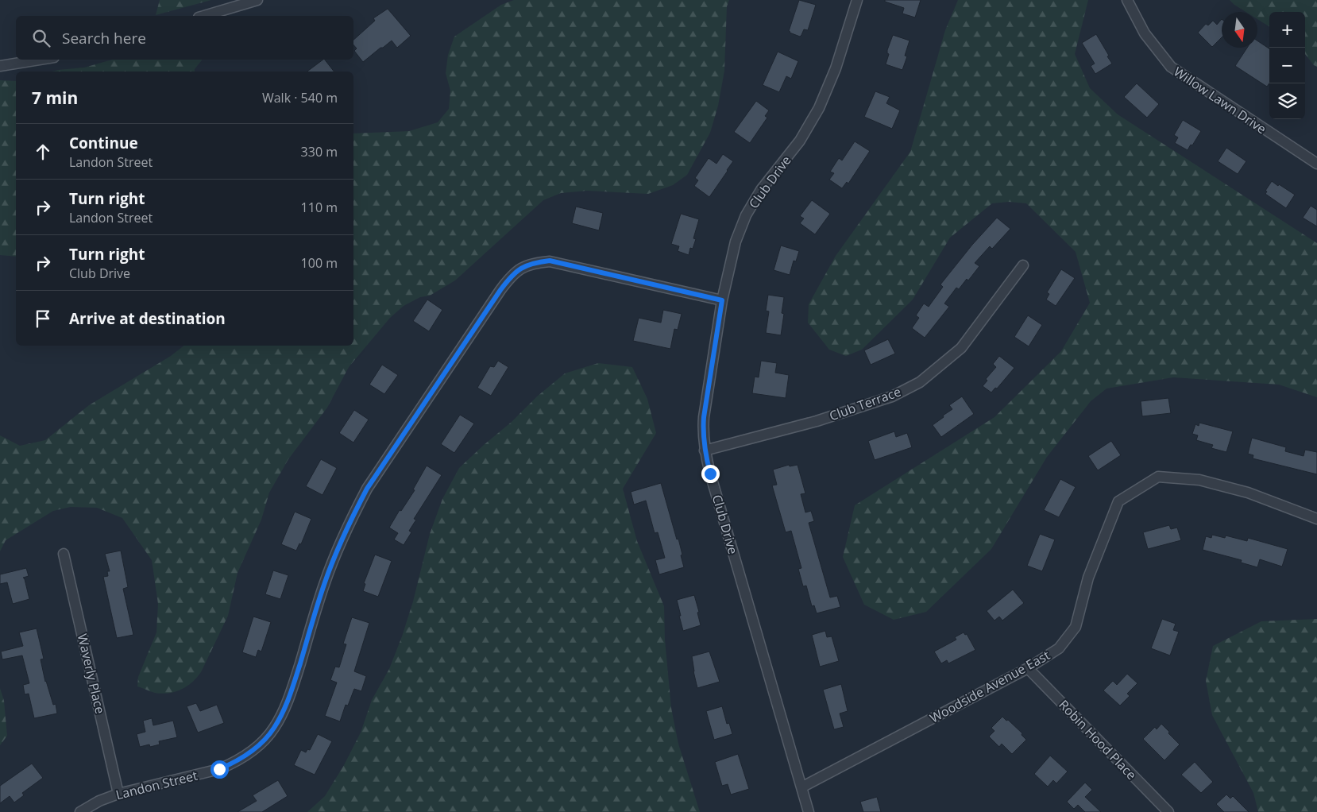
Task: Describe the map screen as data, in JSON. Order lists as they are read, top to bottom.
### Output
{
  "streets": {
    "street": [
      "Willow Lawn Drive",
      "Club Drive",
      "Club Terrace",
      "Waverly Place",
      "Woodside Avenue East",
      "Robin Hood Place",
      "Landon Street"
    ]
  },
  "crossings": [
    ["Club Drive", "Club Terrace"],
    ["Club Drive", "Woodside Avenue East"],
    ["Club Drive", "Landon Street"],
    ["Waverly Place", "Landon Street"],
    ["Woodside Avenue East", "Robin Hood Place"]
  ],
  "north": "bottom",
  "page": {
    "map_buttons": ["+", "−"],
    "search": "Search here",
    "heading": ["7 min", "Walk · 540 m"],
    "list": [
      ["Continue", "Landon Street", "330 m"],
      ["Turn right", "Landon Street", "110 m"],
      ["Turn right", "Club Drive", "100 m"],
      "Arrive at destination"
    ]
  }
}
